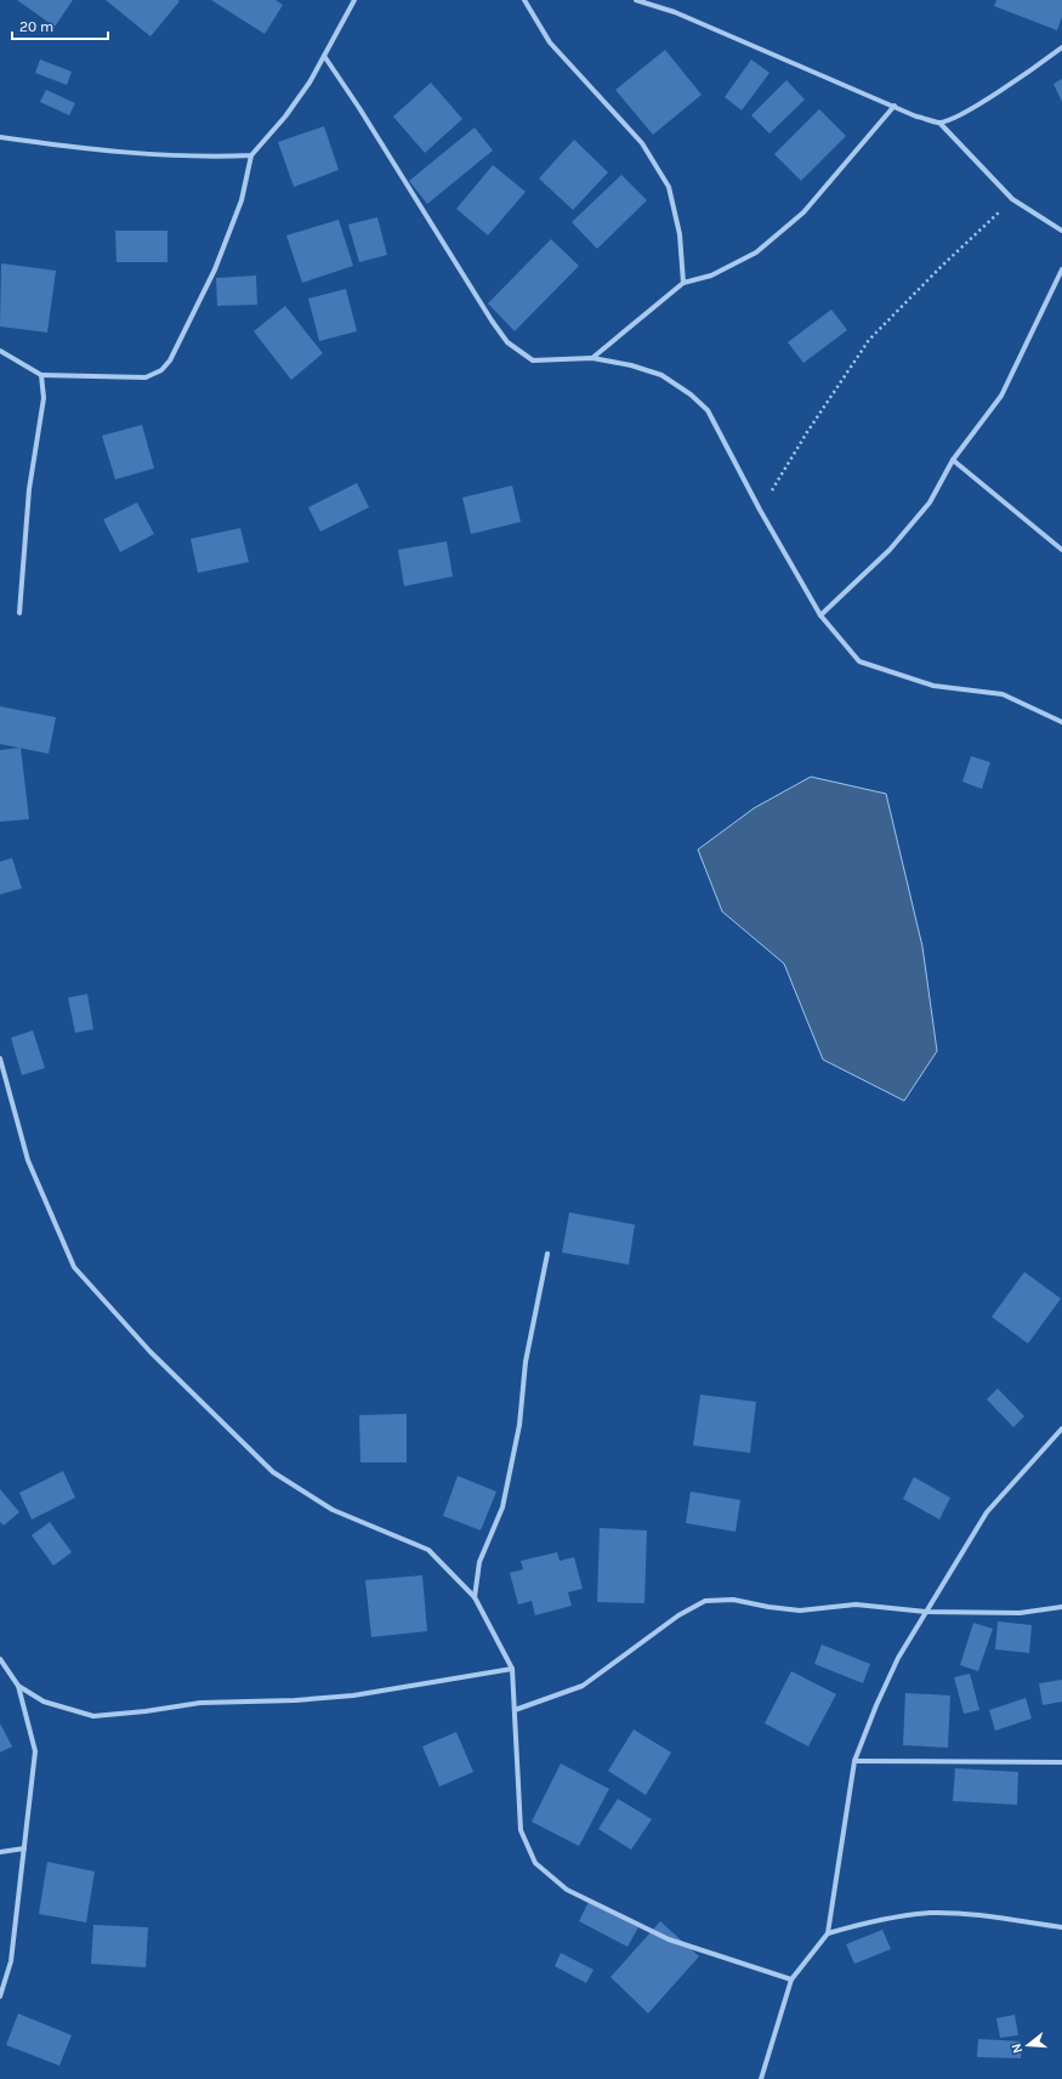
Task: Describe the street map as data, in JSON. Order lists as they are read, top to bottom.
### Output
{
  "scale_bar": "20 m",
  "north": "left"
}
